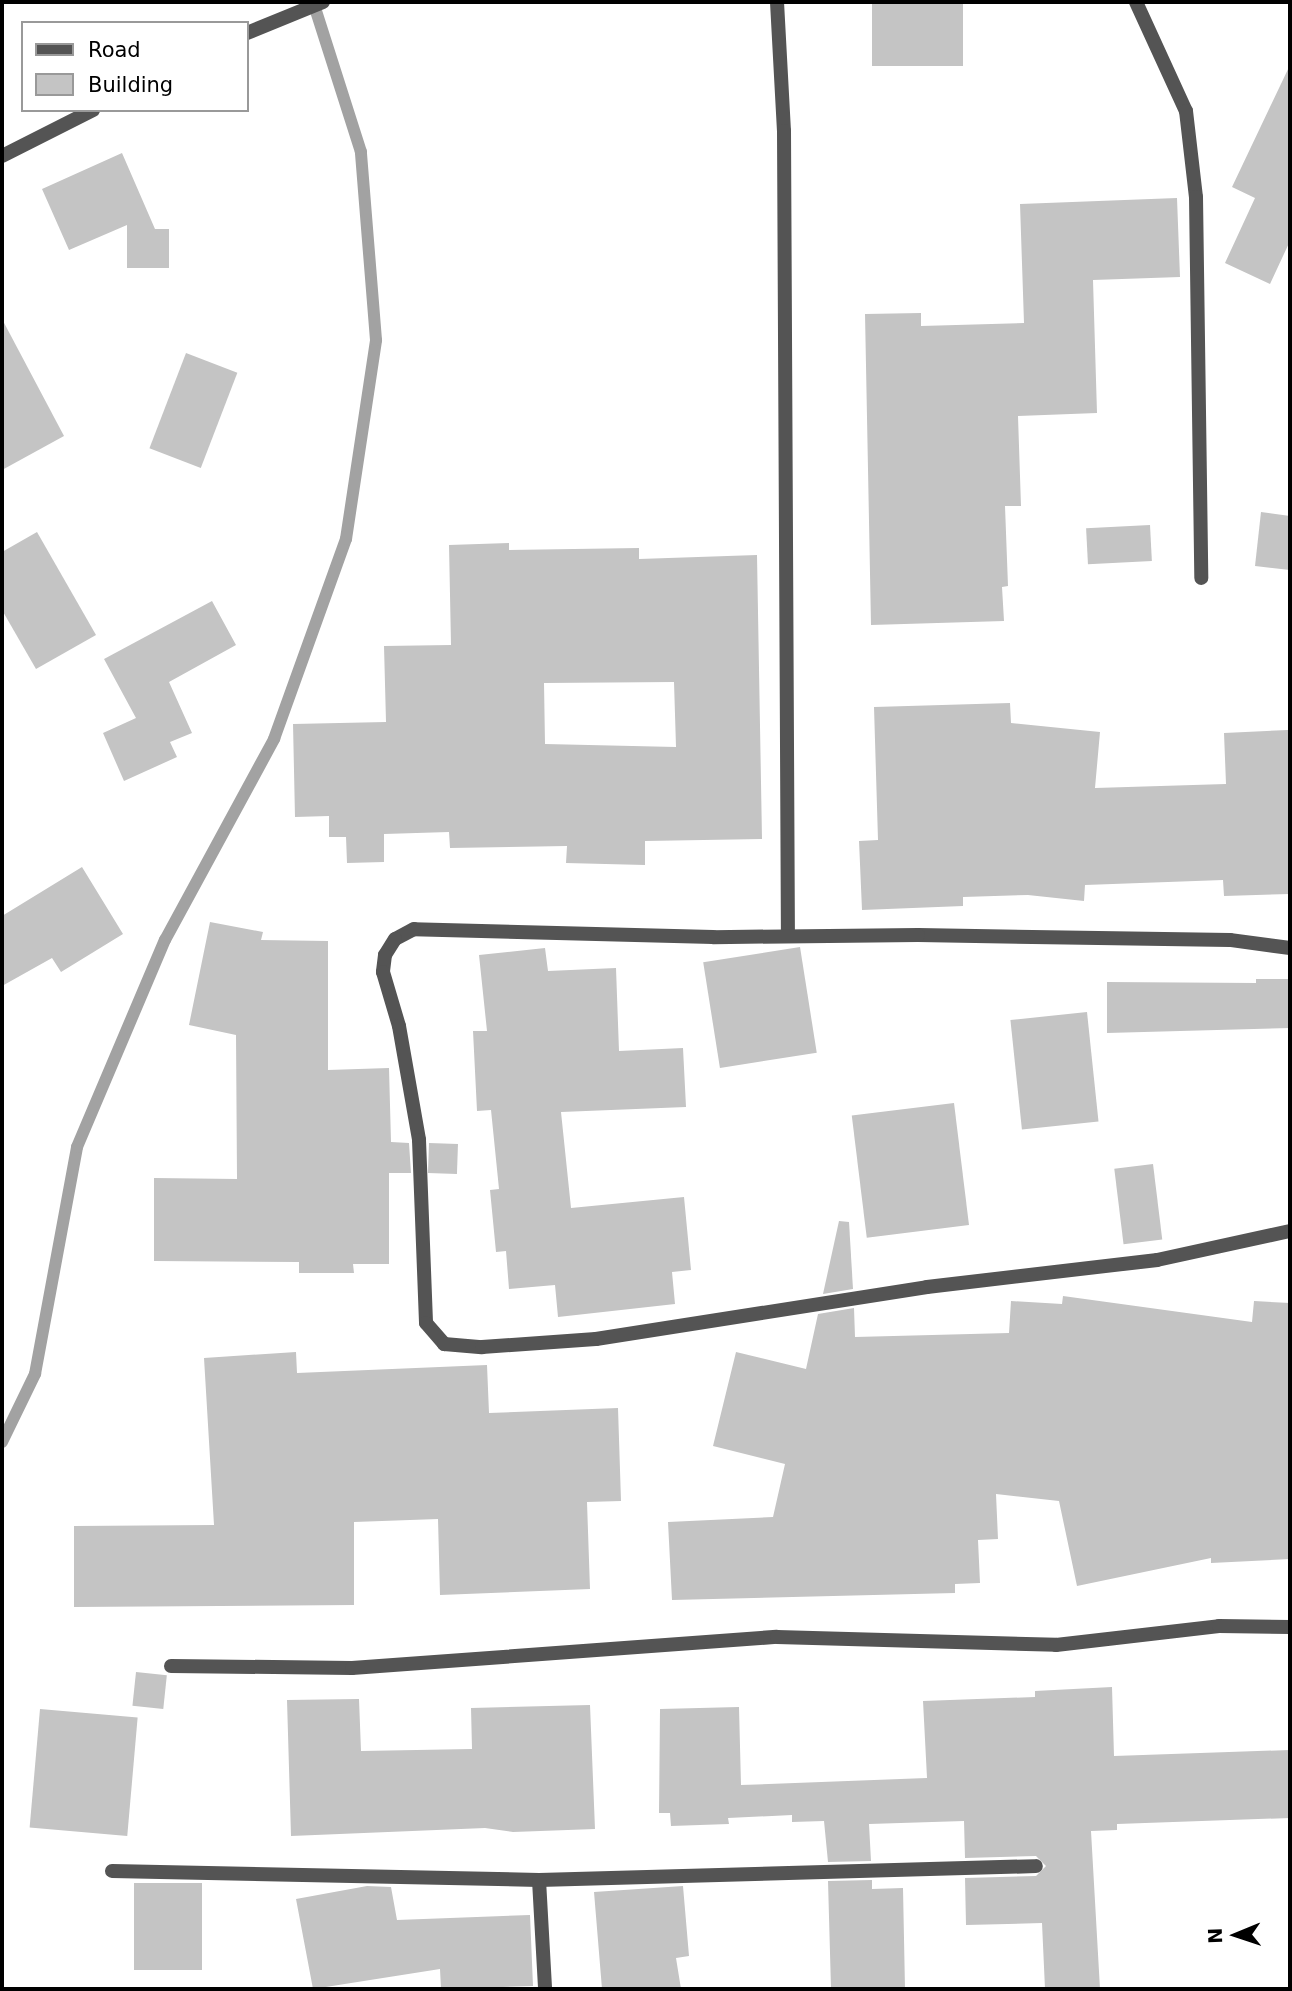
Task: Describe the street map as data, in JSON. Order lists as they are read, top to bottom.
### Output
{
  "legend": ["Road", "Building"],
  "north": "left"
}
